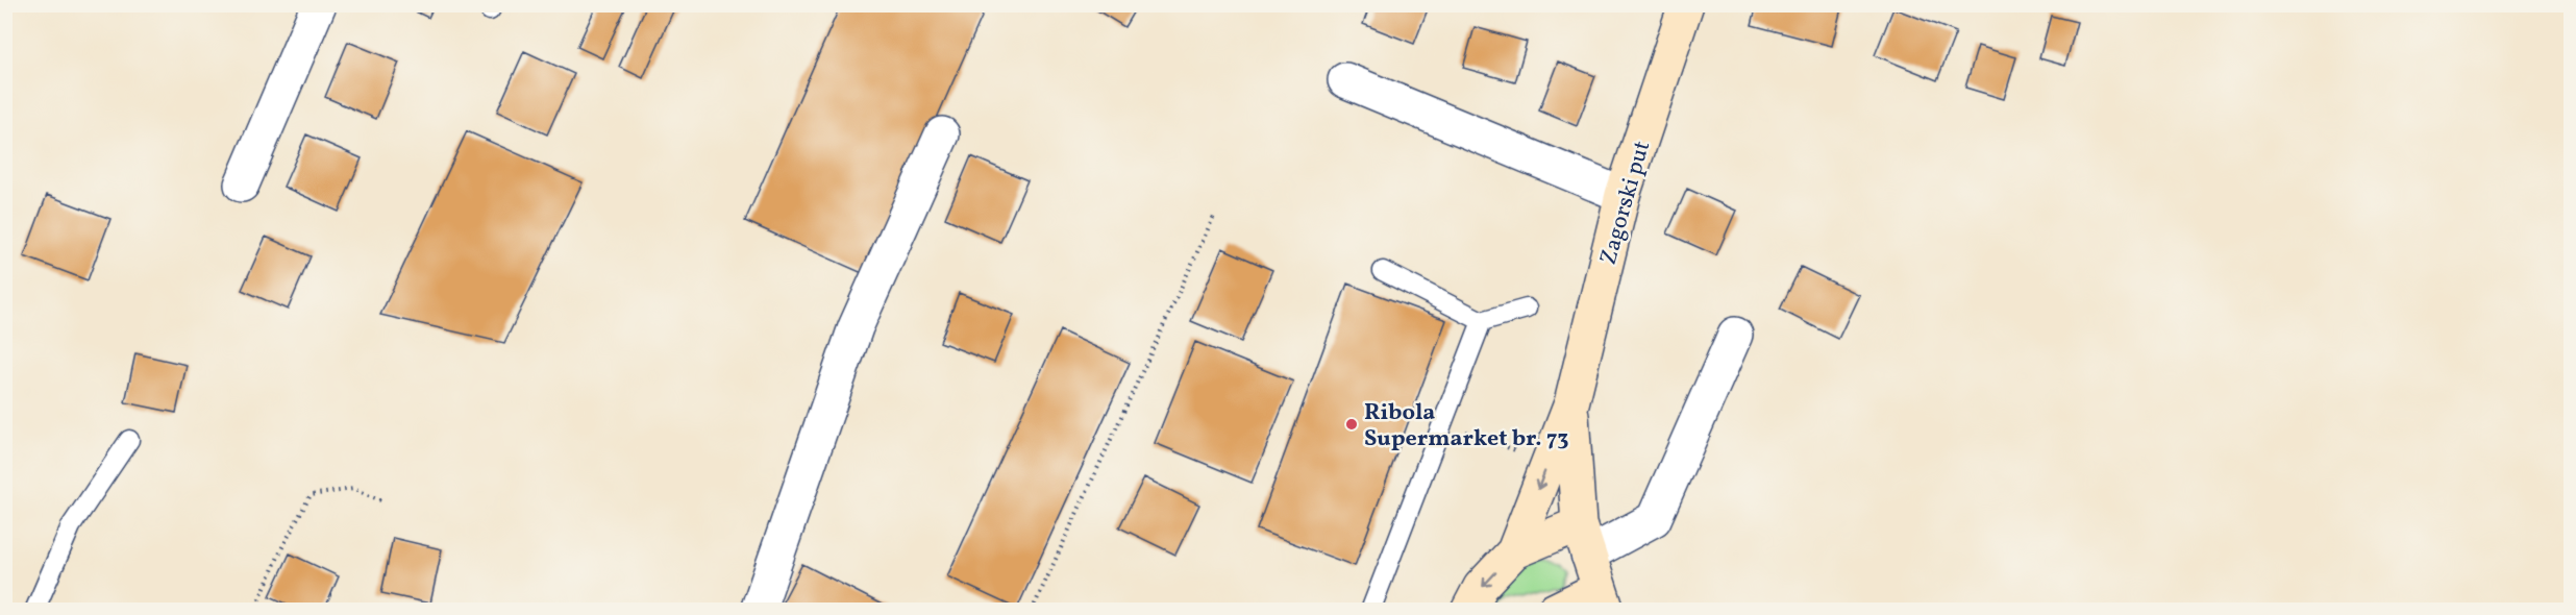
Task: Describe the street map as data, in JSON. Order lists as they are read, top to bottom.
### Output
{
  "streets": {
    "main road": ["Zagorski put"]
  },
  "places": ["Ribola Supermarket br. 73"]
}
